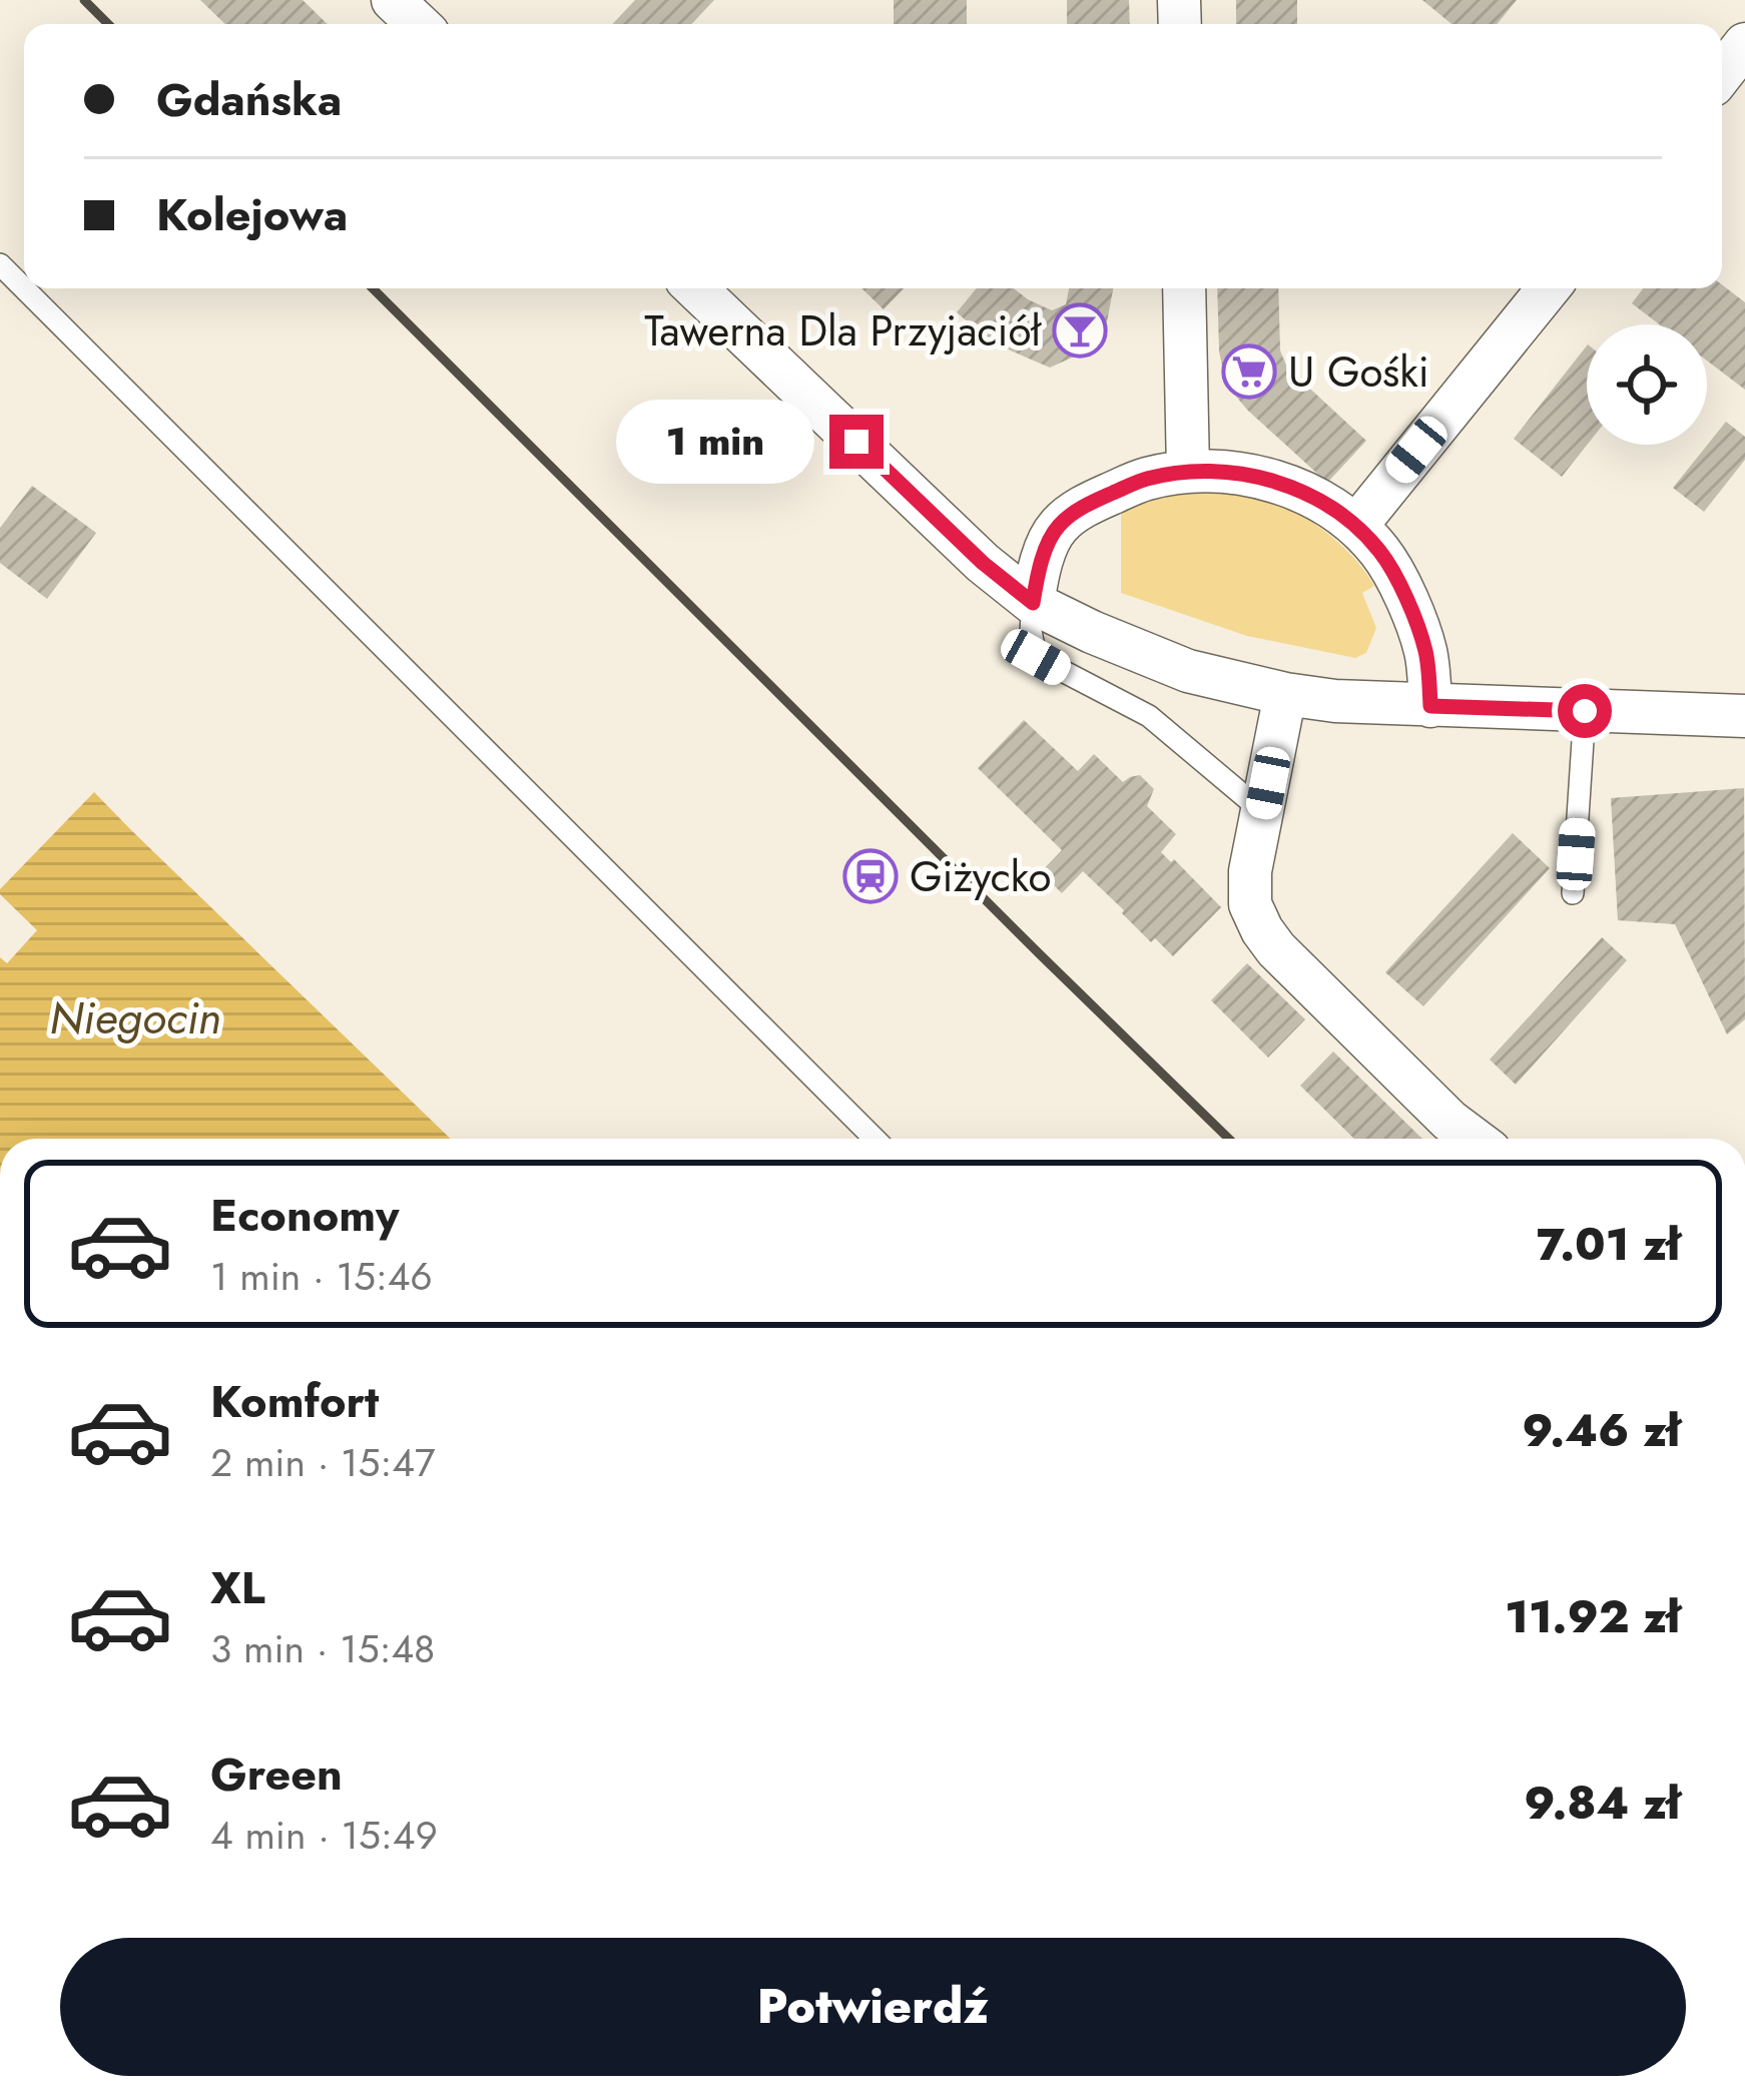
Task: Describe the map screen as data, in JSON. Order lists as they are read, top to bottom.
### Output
{
  "water": ["Niegocin"],
  "places": {
    "bar": ["Tawerna Dla Przyjaciół"],
    "supermarket": ["U Gośki"],
    "station": ["Giżycko"]
  },
  "page": {
    "banner": ["Gdańska", "Kolejowa"],
    "bubble": "1 min",
    "list": [
      {
        "name": "Economy",
        "note": "1 min · 15:46",
        "value": "7.01 zł"
      },
      {
        "name": "Komfort",
        "note": "2 min · 15:47",
        "value": "9.46 zł"
      },
      {
        "name": "XL",
        "note": "3 min · 15:48",
        "value": "11.92 zł"
      },
      {
        "name": "Green",
        "note": "4 min · 15:49",
        "value": "9.84 zł"
      }
    ],
    "buttons": "Potwierdź"
  }
}
